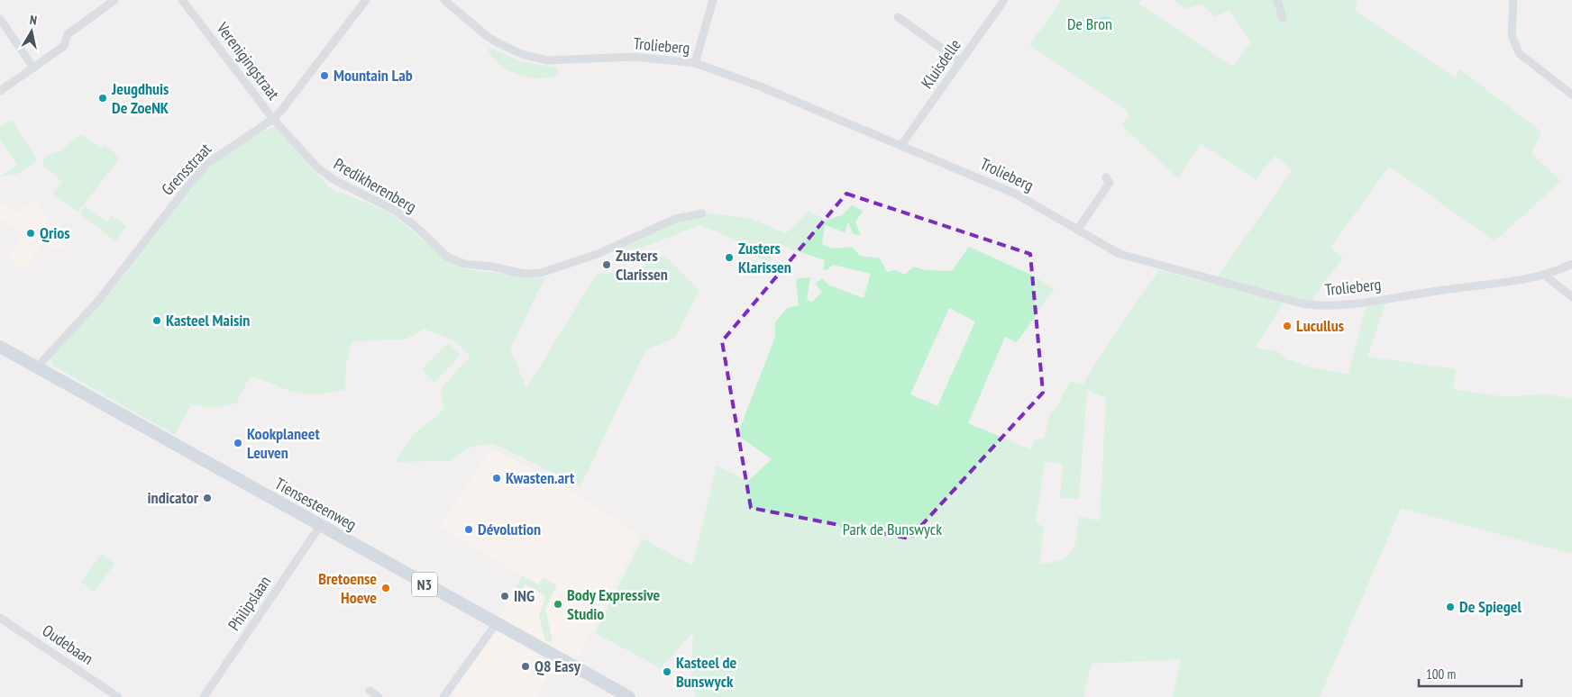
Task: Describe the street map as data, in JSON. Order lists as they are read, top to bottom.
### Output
{
  "streets": {
    "main road": ["Tiensesteenweg", "N3"],
    "street": [
      "Trolieberg",
      "Verenigingstraat",
      "Kluisdelle",
      "Grensstraat",
      "Predikherenberg",
      "Philipslaan",
      "Oudebaan"
    ]
  },
  "crossings": [
    ["Trolieberg", "Kluisdelle"],
    ["Verenigingstraat", "Grensstraat"],
    ["Verenigingstraat", "Predikherenberg"],
    ["Grensstraat", "Predikherenberg"],
    ["Grensstraat", "Tiensesteenweg"],
    ["Tiensesteenweg", "Philipslaan"]
  ],
  "parks": ["De Bron", "Park de Bunswyck"],
  "places": [
    "Mountain Lab",
    "Jeugdhuis De ZoeNK",
    "Qrios",
    "Zusters Klarissen",
    "Zusters Clarissen",
    "Kasteel Maisin",
    "Lucullus",
    "Kookplaneet Leuven",
    "Kwasten.art",
    "indicator",
    "Dévolution",
    "Bretoense Hoeve",
    "ING",
    "Body Expressive Studio",
    "De Spiegel",
    "Q8 Easy",
    "Kasteel de Bunswyck"
  ],
  "scale_bar": "100 m",
  "north": "top"
}
